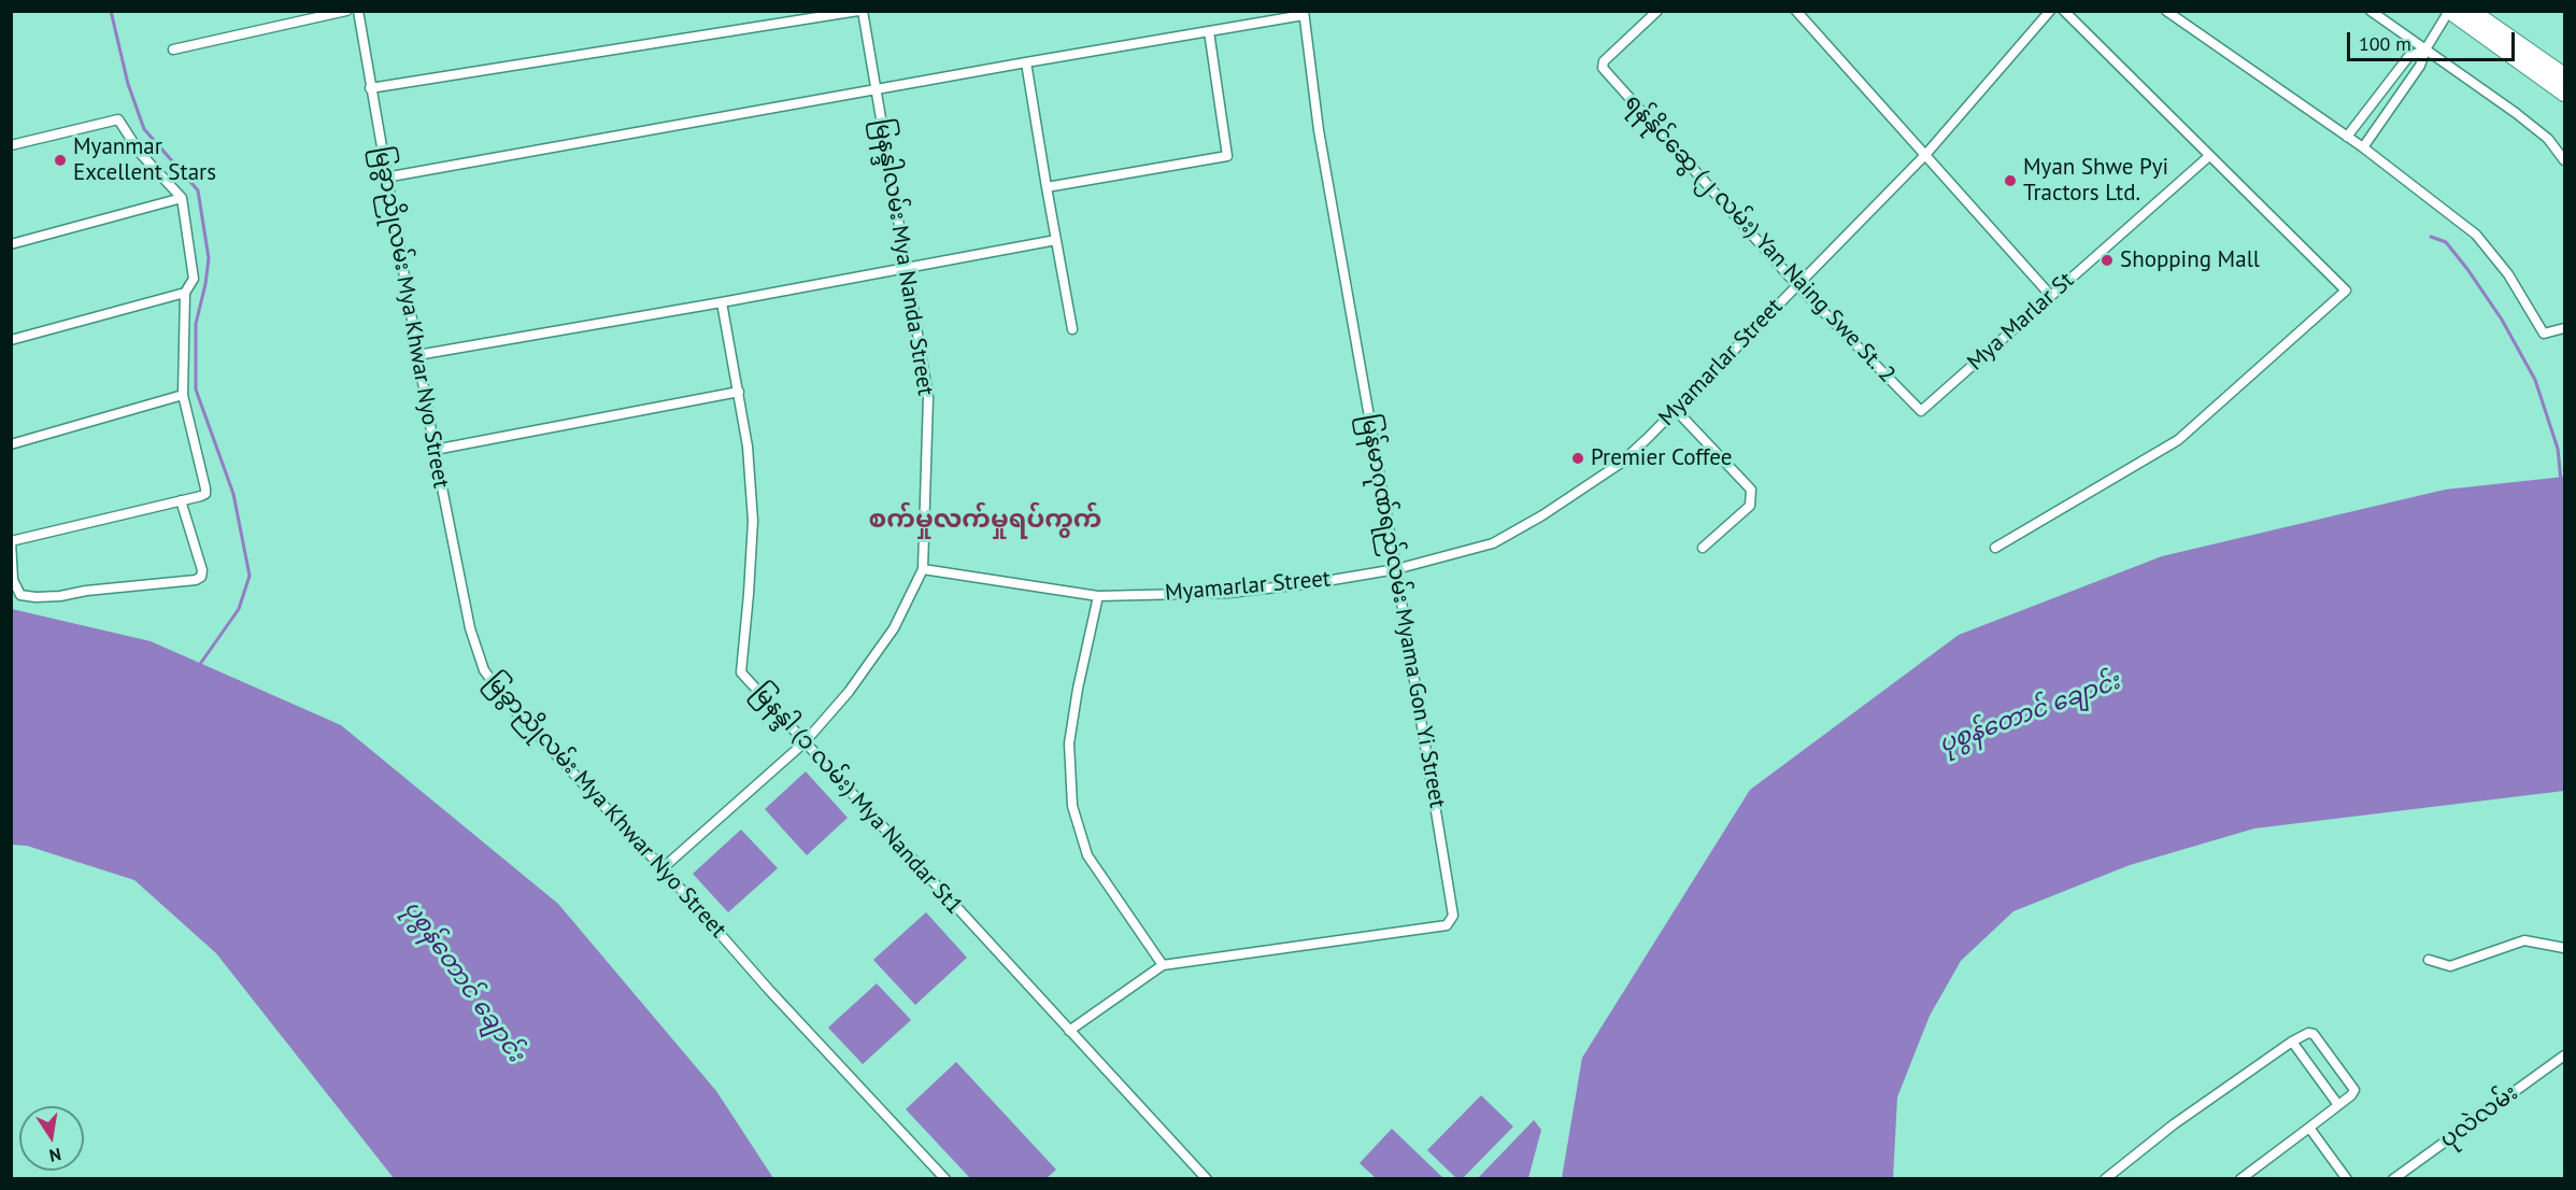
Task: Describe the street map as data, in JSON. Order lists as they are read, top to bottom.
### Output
{
  "streets": {
    "street": [
      "ရန်နိုင်ဆွေ (၂ လမ်း) Yan Naing Swe St. 2",
      "မြနန္ဒါလမ်း Mya Nanda Street",
      "မြခွာညိုလမ်း Mya Khwar Nyo Street",
      "Mya Marlar St",
      "Myamarlar Street",
      "မြန်မာဂုဏ်ရည်လမ်း Myama Gon Yi Street",
      "မြနန္ဒါ (၁ လမ်း) Mya Nandar St1",
      "ပုလဲလမ်း"
    ]
  },
  "crossings": [
    ["ရန်နိုင်ဆွေ (၂ လမ်း) Yan Naing Swe St. 2", "Mya Marlar St"],
    ["ရန်နိုင်ဆွေ (၂ လမ်း) Yan Naing Swe St. 2", "Myamarlar Street"],
    ["မြနန္ဒါလမ်း Mya Nanda Street", "မြခွာညိုလမ်း Mya Khwar Nyo Street"],
    ["မြနန္ဒါလမ်း Mya Nanda Street", "Myamarlar Street"],
    ["မြနန္ဒါလမ်း Mya Nanda Street", "မြနန္ဒါ (၁ လမ်း) Mya Nandar St1"],
    ["Myamarlar Street", "မြန်မာဂုဏ်ရည်လမ်း Myama Gon Yi Street"]
  ],
  "districts": ["စက်မှုလက်မှုရပ်ကွက်"],
  "water": ["ပုစွန်တောင် ချောင်း"],
  "places": [
    "Myanmar Excellent Stars",
    "Myan Shwe Pyi Tractors Ltd.",
    "Shopping Mall",
    "Premier Coffee"
  ],
  "scale_bar": "100 m",
  "north": "bottom"
}
